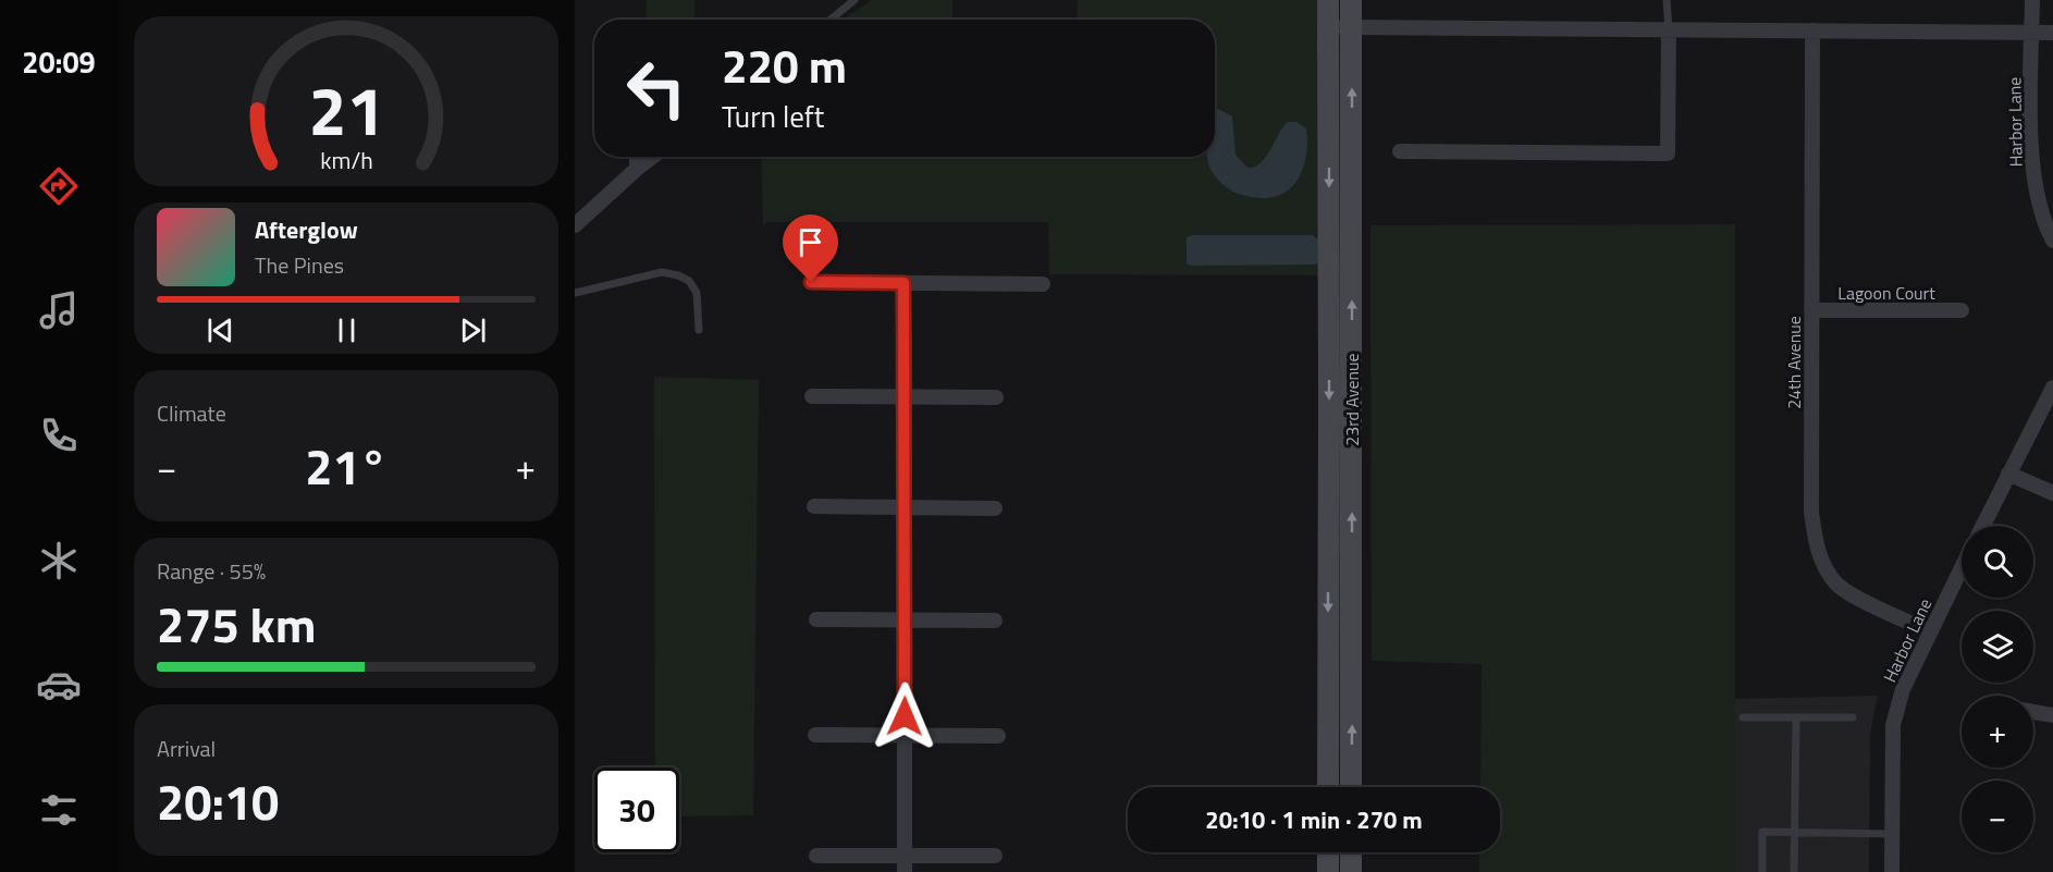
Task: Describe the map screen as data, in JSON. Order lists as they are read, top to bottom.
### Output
{
  "streets": {
    "main road": ["23rd Avenue"],
    "street": ["Harbor Lane", "Lagoon Court", "24th Avenue"]
  },
  "crossings": [
    ["Harbor Lane", "24th Avenue"],
    ["Lagoon Court", "24th Avenue"]
  ],
  "page": {
    "tabs": "20:09",
    "turn": ["220 m", "Turn left"],
    "song": ["Afterglow", "The Pines"],
    "tile": [
      "Climate",
      ["Range · 55%", "275 km"],
      ["Arrival", "20:10"]
    ],
    "heat": ["−", "21°", "+"],
    "map_buttons": ["+", "−"],
    "limit": "30",
    "trip": "20:10 · 1 min · 270 m",
    "gauge": ["21", "km/h"]
  }
}
